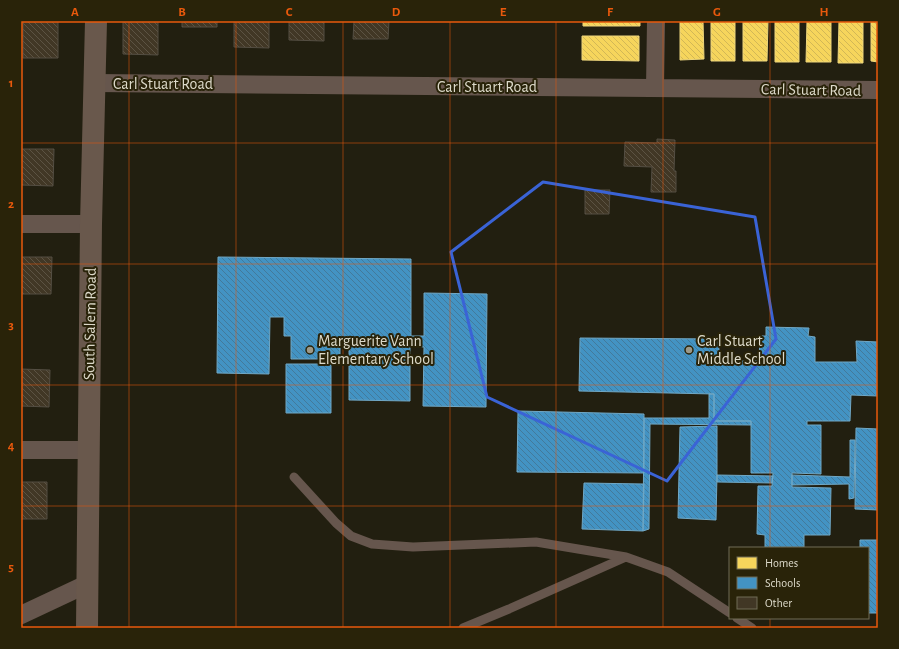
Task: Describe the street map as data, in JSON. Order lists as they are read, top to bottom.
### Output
{
  "streets": {
    "main road": ["South Salem Road"],
    "street": ["Carl Stuart Road"]
  },
  "crossings": [
    ["Carl Stuart Road", "South Salem Road"]
  ],
  "places": ["Marguerite Vann Elementary School", "Carl Stuart Middle School"],
  "legend": ["Homes", "Schools", "Other"],
  "grid": {
    "columns": [
      "A",
      "B",
      "C",
      "D",
      "E",
      "F",
      "G",
      "H"
    ],
    "rows": [
      "1",
      "2",
      "3",
      "4",
      "5"
    ]
  }
}
